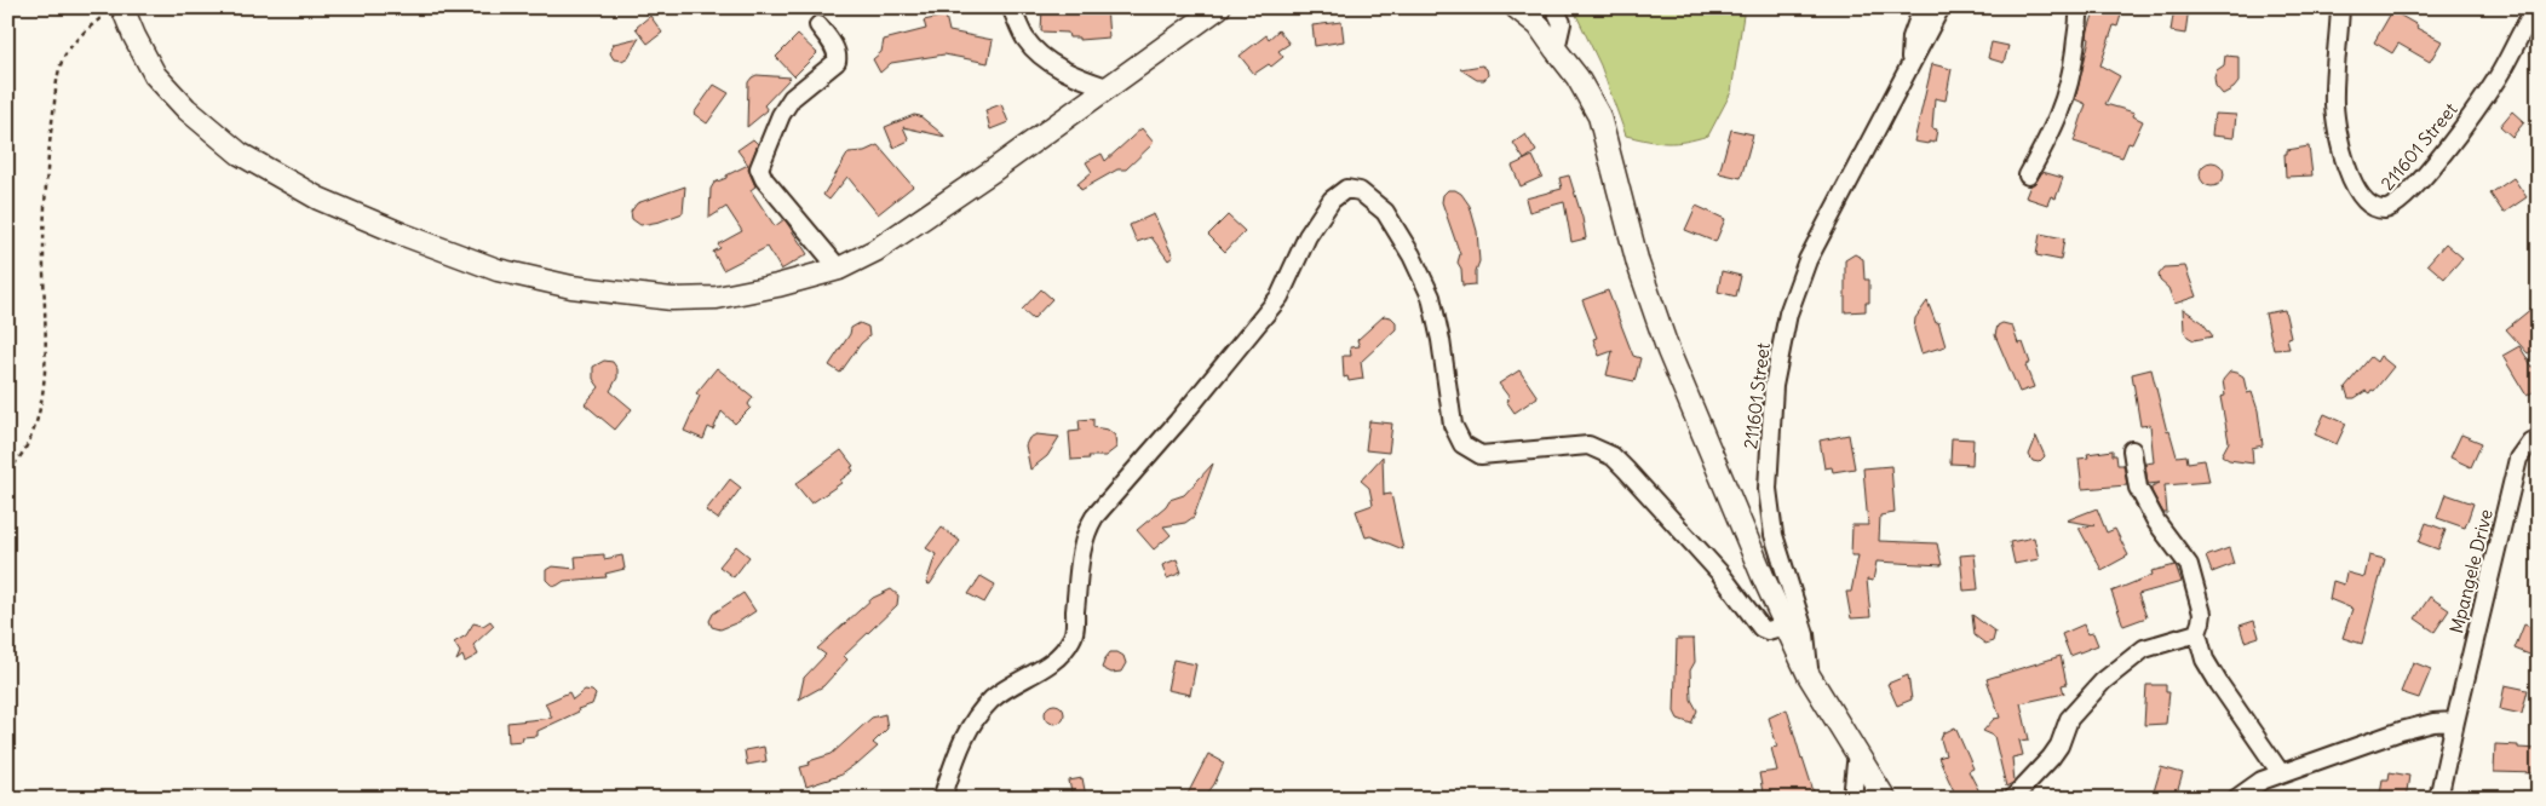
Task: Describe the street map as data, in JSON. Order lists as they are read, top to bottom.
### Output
{
  "streets": {
    "street": ["211601 Street", "Mpangele Drive"]
  }
}
